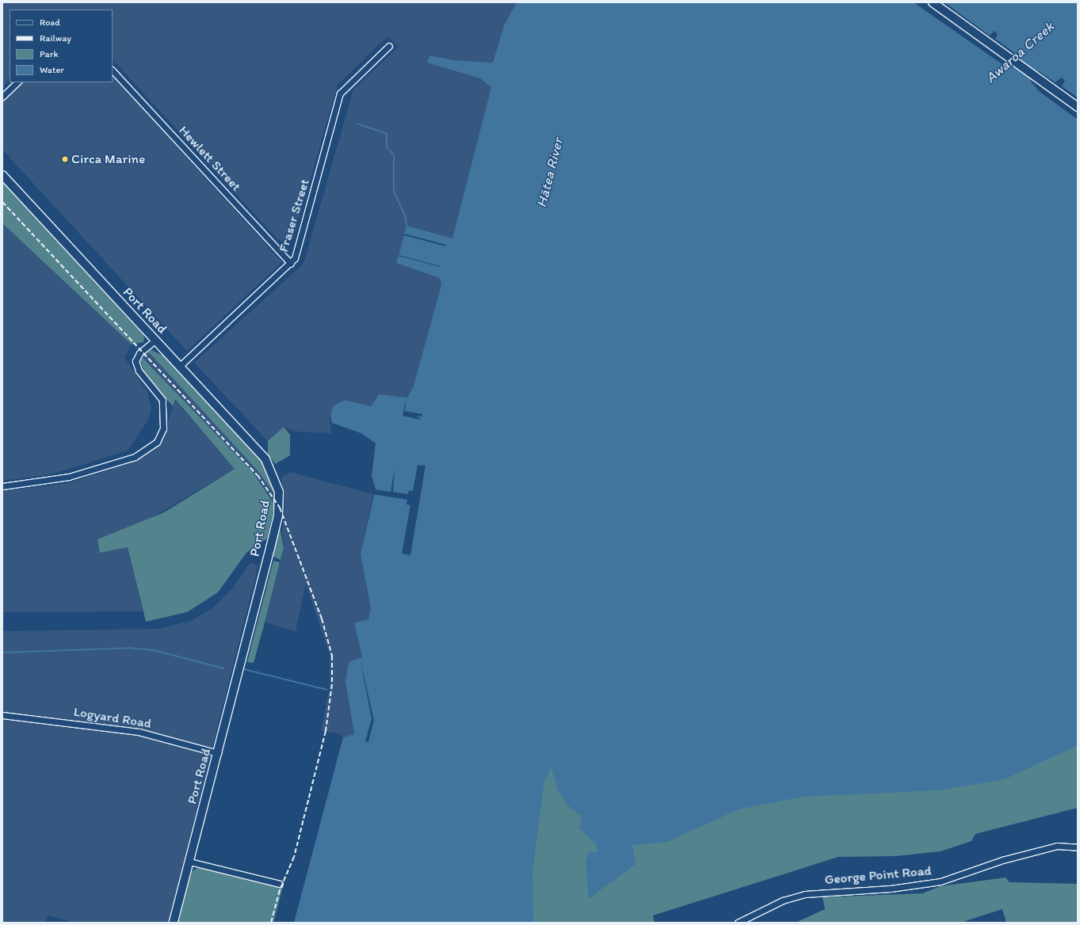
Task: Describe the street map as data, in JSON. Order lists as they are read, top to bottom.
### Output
{
  "streets": {
    "main road": ["Port Road"],
    "street": [
      "Hewlett Street",
      "Fraser Street",
      "Logyard Road",
      "George Point Road"
    ]
  },
  "crossings": [
    ["Hewlett Street", "Fraser Street"],
    ["Fraser Street", "Port Road"],
    ["Port Road", "Logyard Road"]
  ],
  "water": ["Awaroa Creek", "Hātea River"],
  "places": ["Circa Marine"],
  "legend": [
    "Road",
    "Railway",
    "Park",
    "Water"
  ]
}
